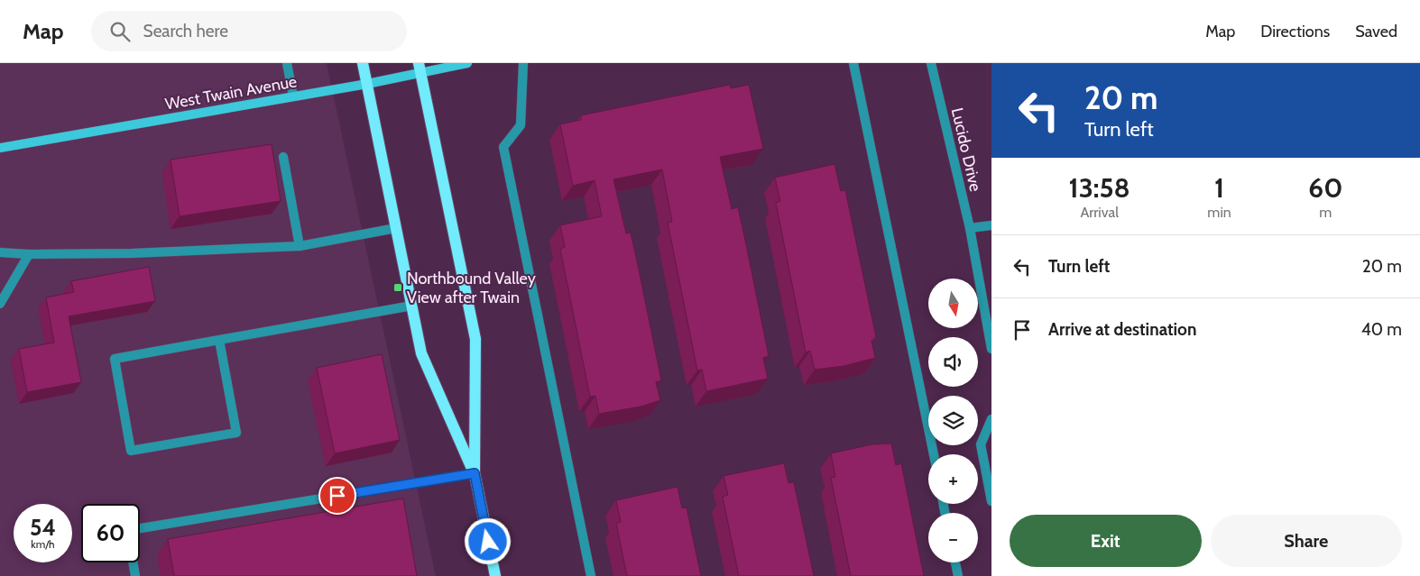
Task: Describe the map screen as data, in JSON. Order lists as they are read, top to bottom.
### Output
{
  "streets": {
    "main road": ["West Twain Avenue"],
    "street": ["Lucido Drive"]
  },
  "places": {
    "transit": ["Northbound Valley View after Twain"]
  },
  "north": "bottom",
  "page": {
    "header": "Map",
    "search": "Search here",
    "nav": ["Map", "Directions", "Saved"],
    "turn": ["20 m", "Turn left"],
    "eta": [
      "13:58",
      "Arrival",
      "1",
      "min",
      "60",
      "m"
    ],
    "list": [
      {
        "name": "Turn left",
        "value": "20 m"
      },
      {
        "name": "Arrive at destination",
        "value": "40 m"
      }
    ],
    "map_buttons": ["+", "−"],
    "speed": "54 km/h",
    "limit": "60",
    "buttons": ["Exit", "Share"]
  }
}
